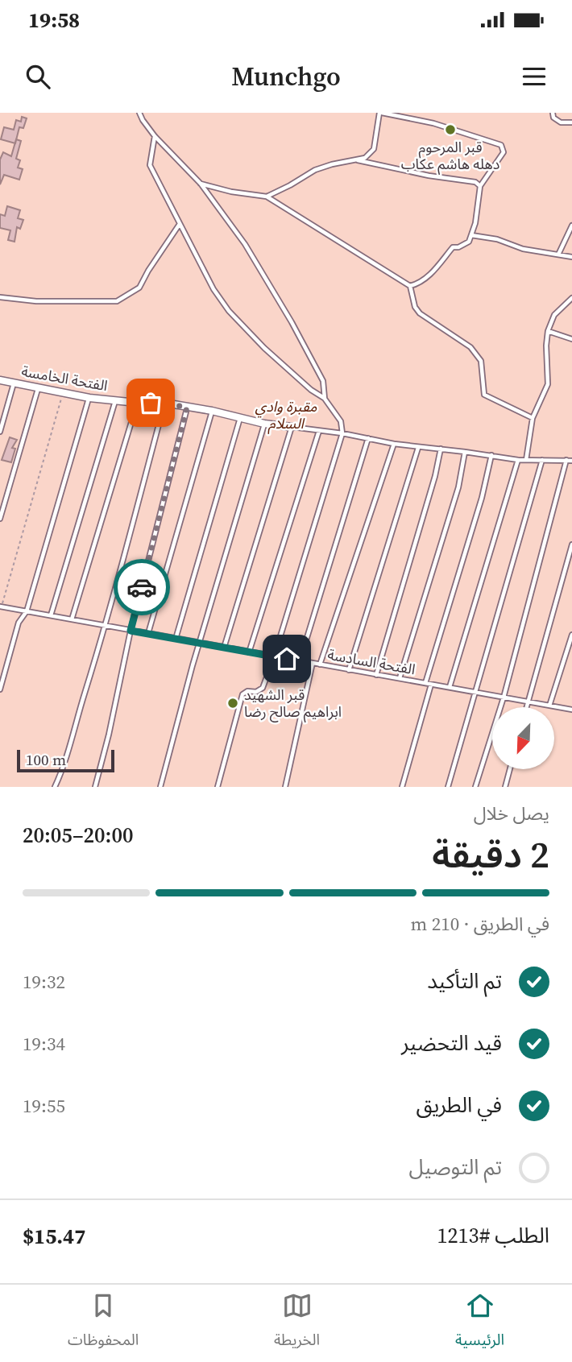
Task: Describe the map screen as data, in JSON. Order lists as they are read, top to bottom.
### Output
{
  "streets": {
    "street": ["الفتحة الخامسة"],
    "lane": ["الفتحة السادسة"]
  },
  "parks": ["مقبرة وادي السلام"],
  "places": ["قبر المرحوم دهله هاشم عكاب", "قبر الشهيد ابراهيم صالح رضا"],
  "scale_bar": "100 m",
  "north": "bottom left",
  "page": {
    "status": "19:58",
    "header": "Munchgo",
    "scale": "100 m",
    "heading": ["2 دقيقة", "يصل خلال", "20:00–20:05"],
    "panel": ["الطلب #1213", "$15.47"],
    "bar": "في الطريق · 210 m",
    "list": [
      ["تم التأكيد", "19:32"],
      ["قيد التحضير", "19:34"],
      ["في الطريق", "19:55"],
      "تم التوصيل"
    ],
    "tabs": ["الرئيسية", "الخريطة", "المحفوظات"]
  }
}
